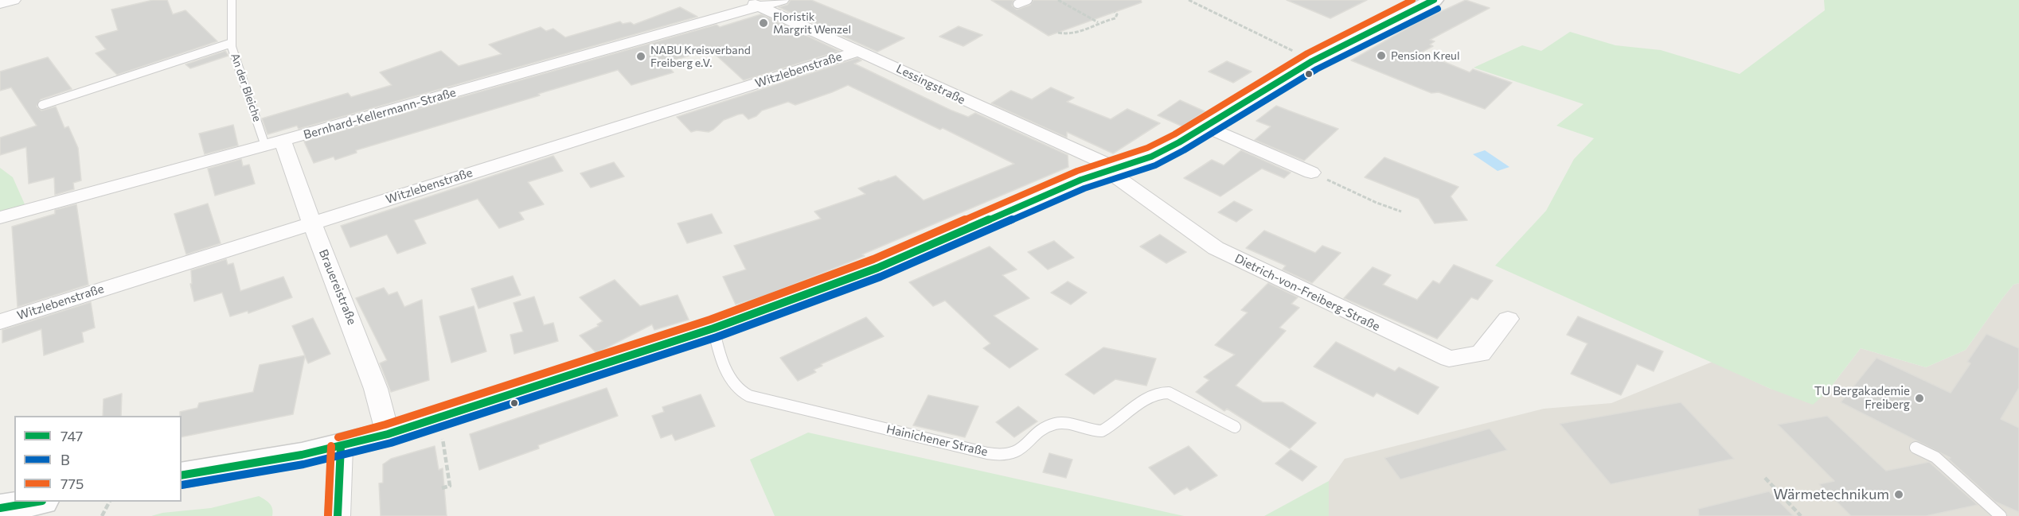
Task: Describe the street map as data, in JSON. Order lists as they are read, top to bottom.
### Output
{
  "streets": {
    "street": [
      "Witzlebenstraße",
      "Lessingstraße",
      "Bernhard-Kellermann-Straße",
      "Brauereistraße",
      "Dietrich-von-Freiberg-Straße"
    ],
    "lane": ["An der Bleiche", "Hainichener Straße"]
  },
  "crossings": [
    ["Witzlebenstraße", "Lessingstraße"],
    ["Witzlebenstraße", "Brauereistraße"],
    ["Lessingstraße", "Bernhard-Kellermann-Straße"],
    ["Lessingstraße", "Dietrich-von-Freiberg-Straße"],
    ["An der Bleiche", "Bernhard-Kellermann-Straße"],
    ["An der Bleiche", "Brauereistraße"],
    ["Bernhard-Kellermann-Straße", "Brauereistraße"]
  ],
  "places": [
    "Floristik Margrit Wenzel",
    "Pension Kreul",
    "NABU Kreisverband Freiberg e.V.",
    "TU Bergakademie Freiberg",
    "Wärmetechnikum"
  ],
  "lines": ["transit line 747", "transit line 775", "transit line B"],
  "legend": ["747", "B", "775"]
}
